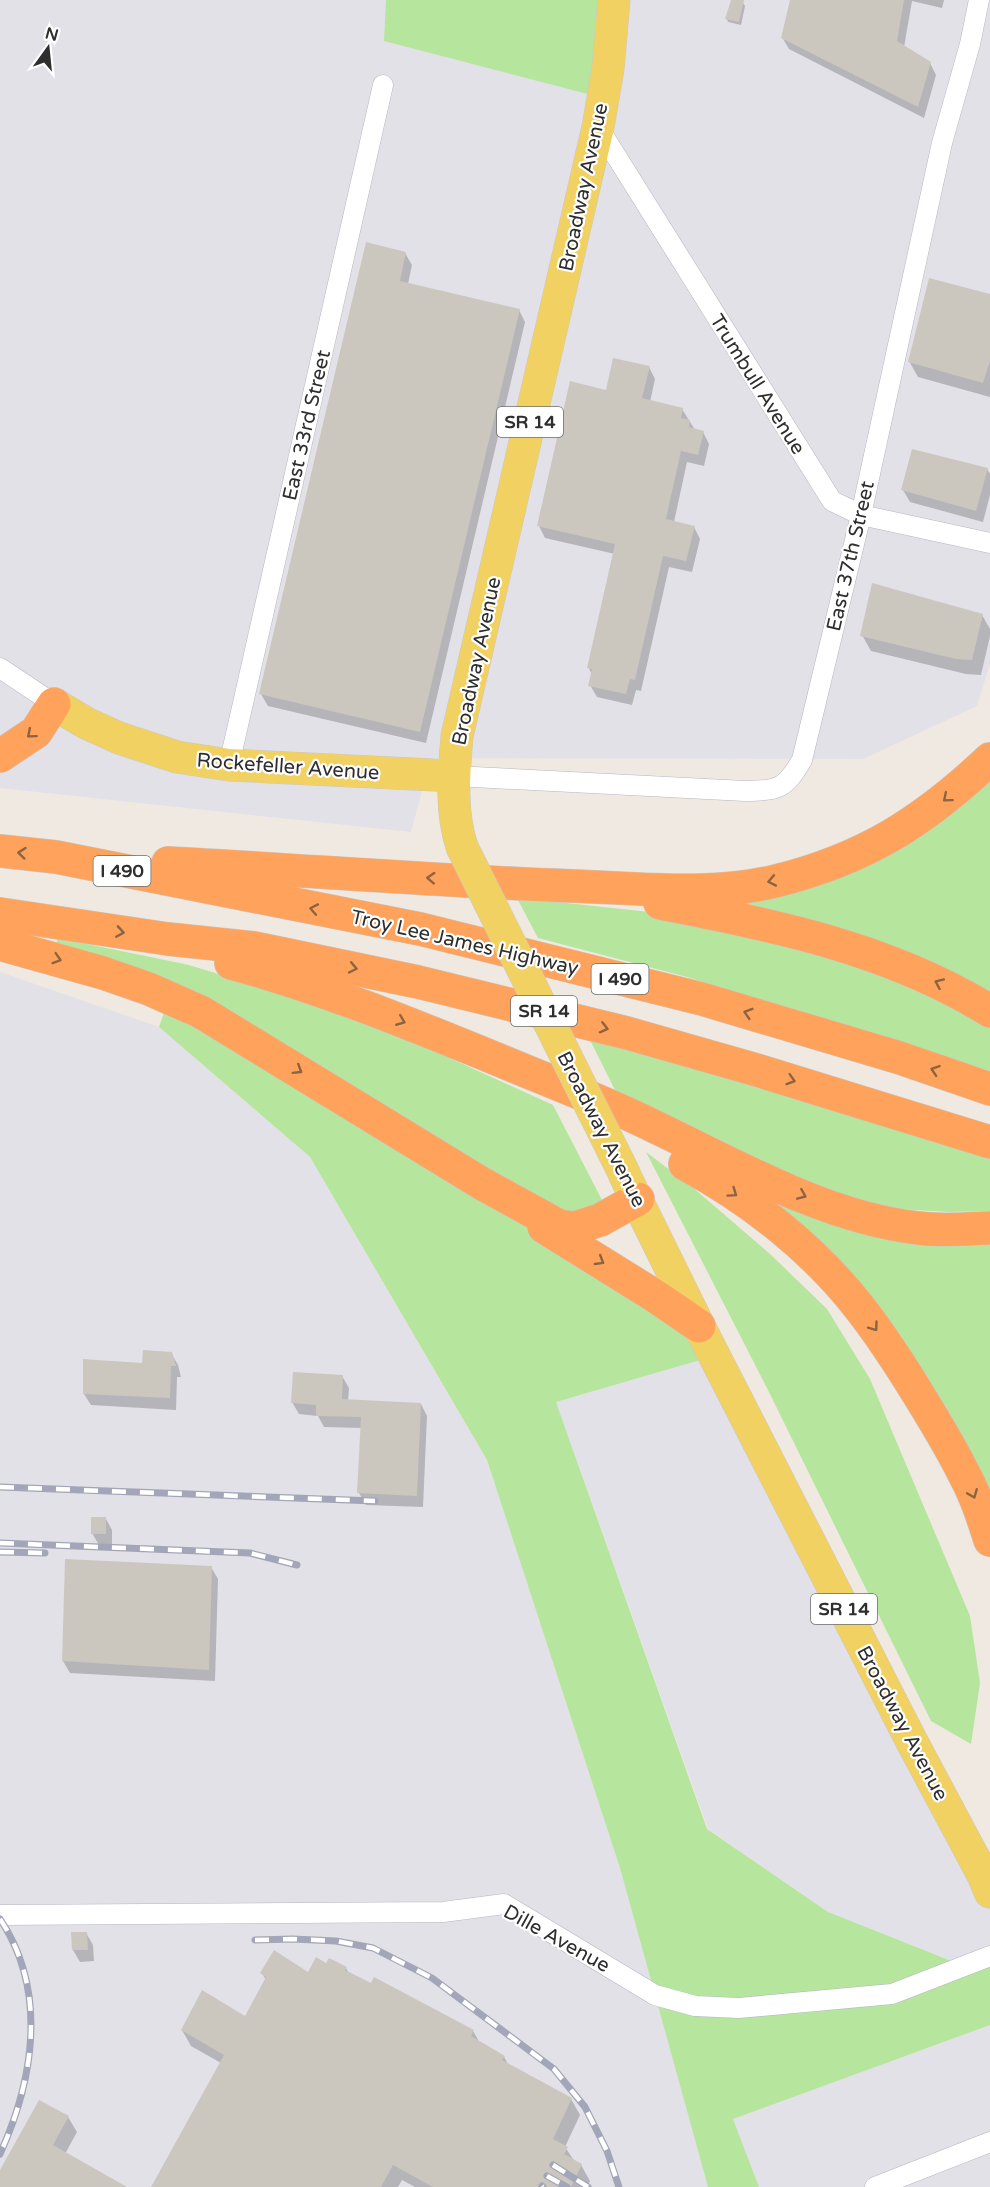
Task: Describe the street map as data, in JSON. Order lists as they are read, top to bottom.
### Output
{
  "streets": {
    "highway": ["I 490", "Troy Lee James Highway"],
    "main road": ["Broadway Avenue", "SR 14", "Rockefeller Avenue"],
    "street": [
      "Trumbull Avenue",
      "East 33rd Street",
      "East 37th Street",
      "Dille Avenue"
    ]
  },
  "crossings": [
    ["Broadway Avenue", "Trumbull Avenue"],
    ["Broadway Avenue", "East 37th Street"],
    ["Broadway Avenue", "Rockefeller Avenue"],
    ["Trumbull Avenue", "East 37th Street"],
    ["East 33rd Street", "Rockefeller Avenue"],
    ["East 37th Street", "Rockefeller Avenue"]
  ],
  "north": "top"
}
